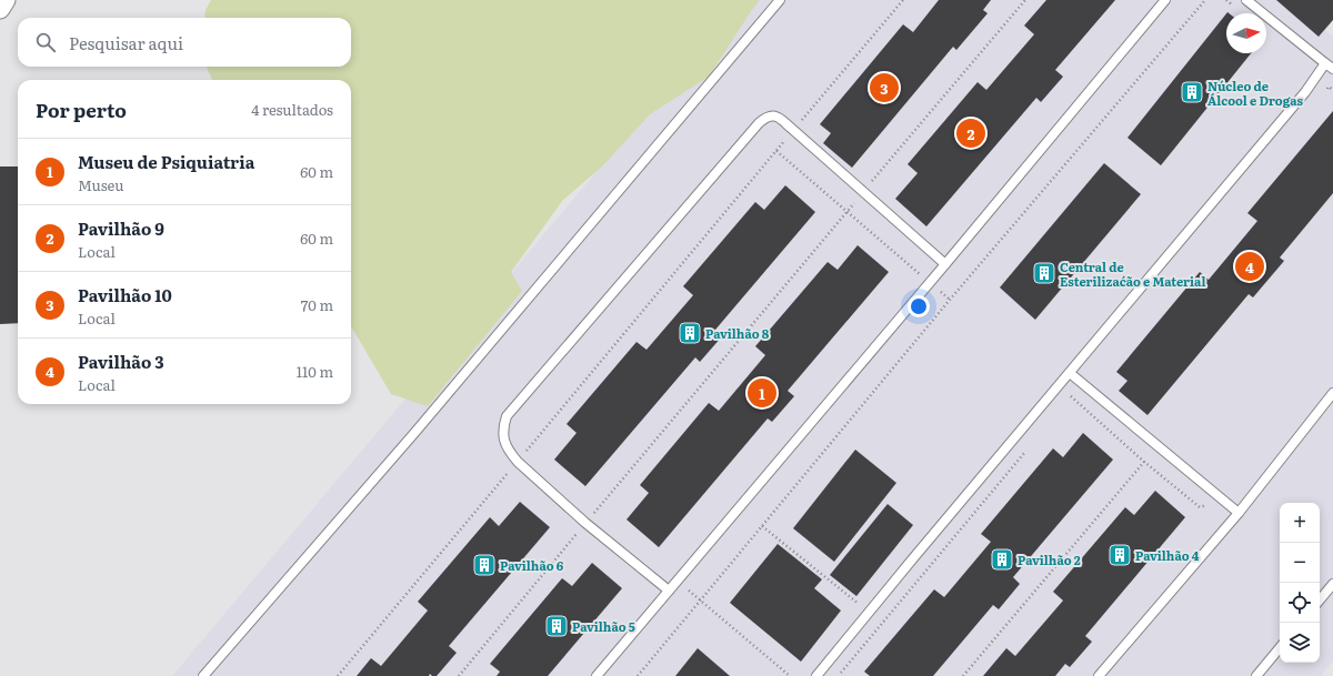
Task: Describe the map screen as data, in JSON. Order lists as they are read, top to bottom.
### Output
{
  "places": {
    "building": [
      "Núcleo de Álcool e Drogas",
      "Central de Esterilizaćão e Material",
      "Pavilhão 8",
      "Pavilhão 4",
      "Pavilhão 2",
      "Pavilhão 6",
      "Pavilhão 5"
    ]
  },
  "north": "right",
  "page": {
    "search": "Pesquisar aqui",
    "pins": [
      "3",
      "2",
      "4",
      "1"
    ],
    "heading": ["Por perto", "4 resultados"],
    "list": [
      {
        "mark": "1",
        "name": "Museu de Psiquiatria",
        "note": "Museu",
        "value": "60 m"
      },
      {
        "mark": "2",
        "name": "Pavilhão 9",
        "note": "Local",
        "value": "60 m"
      },
      {
        "mark": "3",
        "name": "Pavilhão 10",
        "note": "Local",
        "value": "70 m"
      },
      {
        "mark": "4",
        "name": "Pavilhão 3",
        "note": "Local",
        "value": "110 m"
      }
    ],
    "map_buttons": ["+", "−"]
  }
}
